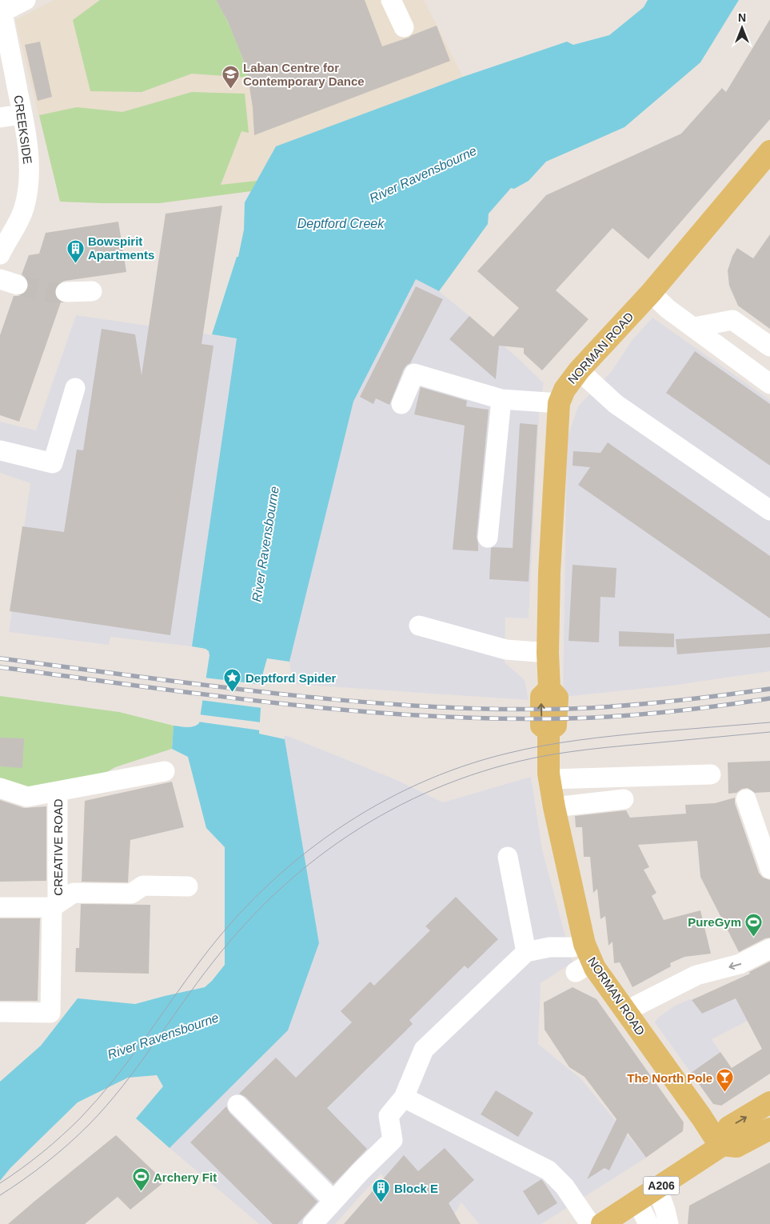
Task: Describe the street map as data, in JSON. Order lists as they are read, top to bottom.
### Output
{
  "streets": {
    "main road": ["NORMAN ROAD", "A206"],
    "street": ["CREEKSIDE", "CREATIVE ROAD"]
  },
  "crossings": [
    ["NORMAN ROAD", "A206"]
  ],
  "water": ["River Ravensbourne", "Deptford Creek"],
  "places": {
    "school or university": ["Laban Centre for Contemporary Dance"],
    "building": ["Bowspirit Apartments", "Block E"],
    "place": ["Deptford Spider"],
    "sports": ["PureGym", "Archery Fit"],
    "bar": ["The North Pole"]
  },
  "north": "top"
}
